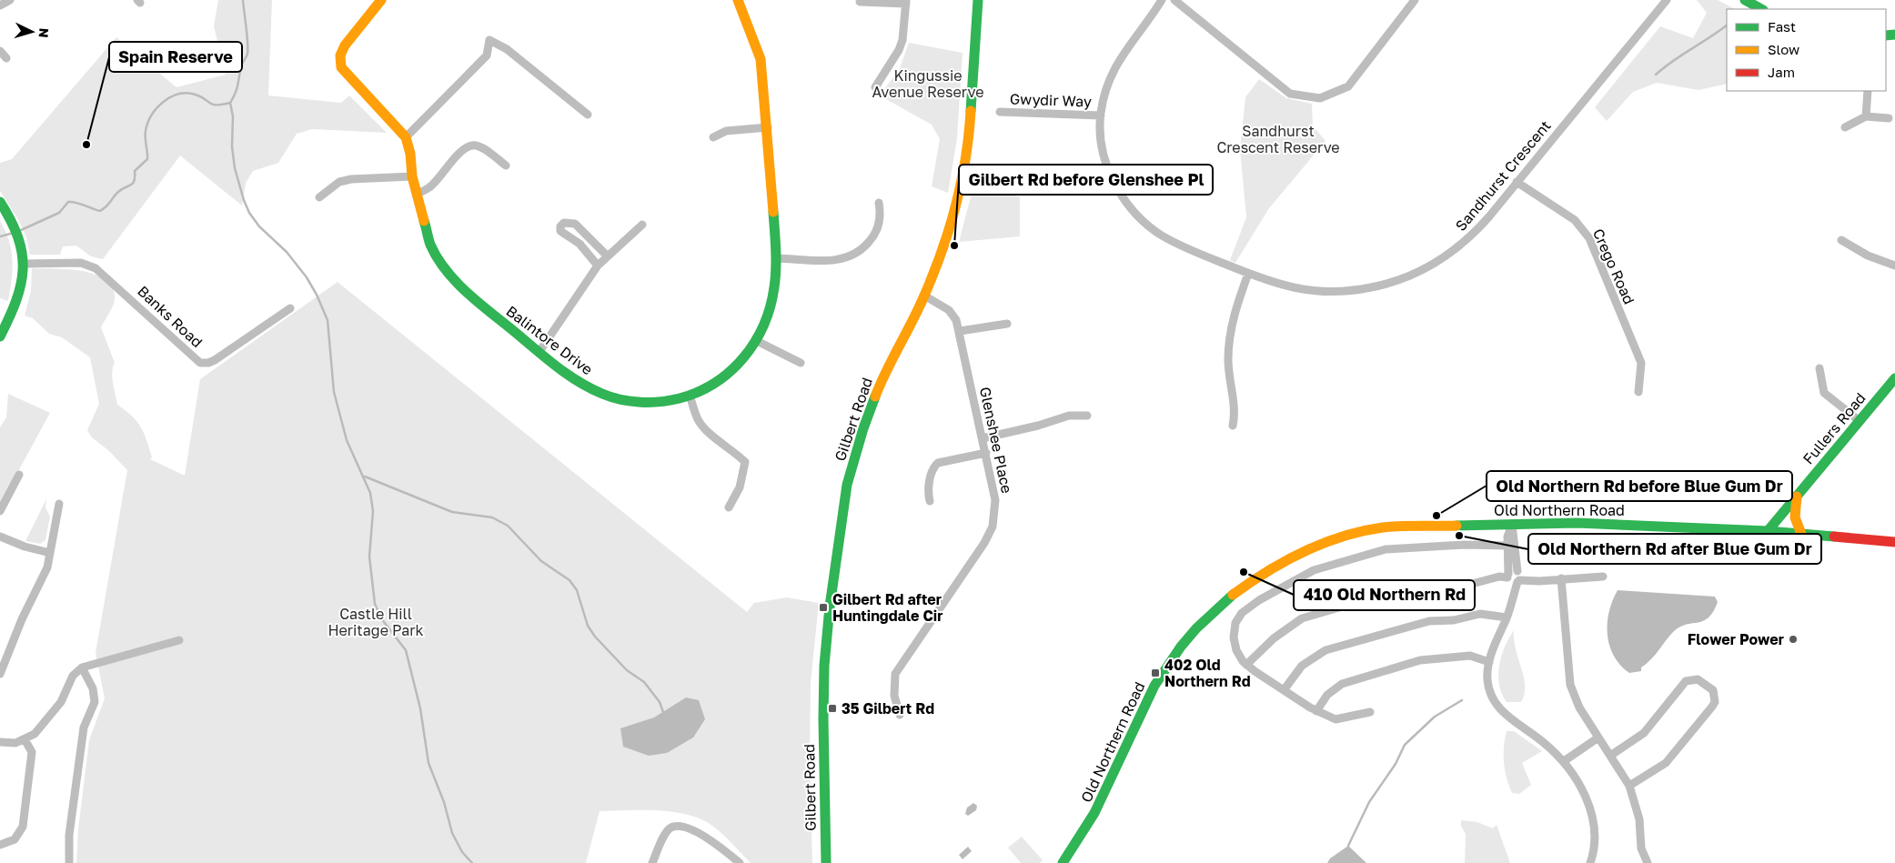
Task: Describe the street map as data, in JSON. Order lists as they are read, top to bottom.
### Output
{
  "streets": {
    "main road": [
      "Balintore Drive",
      "Gilbert Road",
      "Fullers Road",
      "Old Northern Road"
    ],
    "street": [
      "Gwydir Way",
      "Sandhurst Crescent",
      "Crego Road",
      "Banks Road",
      "Glenshee Place"
    ]
  },
  "crossings": [
    ["Gwydir Way", "Sandhurst Crescent"],
    ["Sandhurst Crescent", "Crego Road"],
    ["Gilbert Road", "Glenshee Place"],
    ["Fullers Road", "Old Northern Road"]
  ],
  "parks": ["Kingussie Avenue Reserve", "Sandhurst Crescent Reserve", "Castle Hill Heritage Park"],
  "places": {
    "other": [
      "Spain Reserve",
      "Gilbert Rd before Glenshee Pl",
      "Old Northern Rd before Blue Gum Dr",
      "Old Northern Rd after Blue Gum Dr",
      "410 Old Northern Rd",
      "Flower Power"
    ],
    "transit": ["Gilbert Rd after Huntingdale Cir", "402 Old Northern Rd", "35 Gilbert Rd"]
  },
  "legend": ["Fast", "Slow", "Jam"],
  "north": "right"
}
